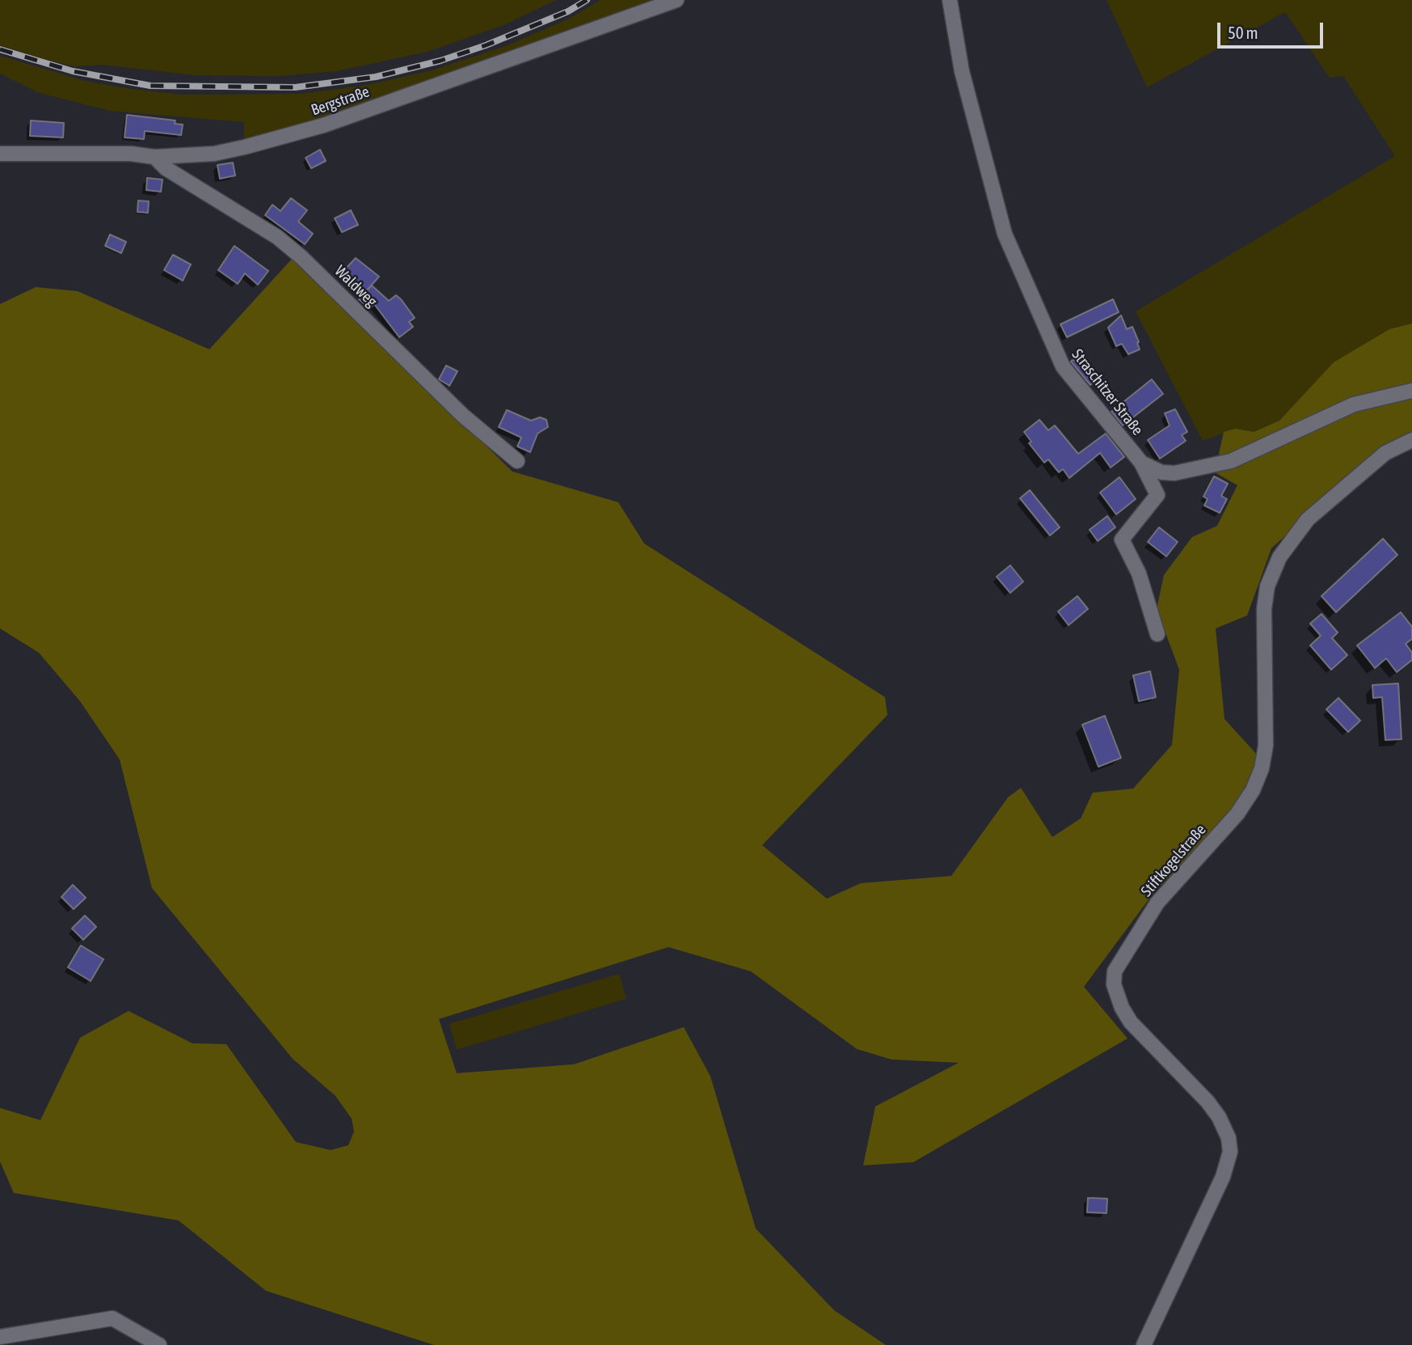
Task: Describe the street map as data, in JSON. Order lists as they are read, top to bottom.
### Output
{
  "streets": {
    "street": [
      "Bergstraße",
      "Waldweg",
      "Straschitzer Straße",
      "Stiftkogelstraße"
    ]
  },
  "crossings": [
    ["Bergstraße", "Waldweg"]
  ],
  "scale_bar": "50 m"
}
